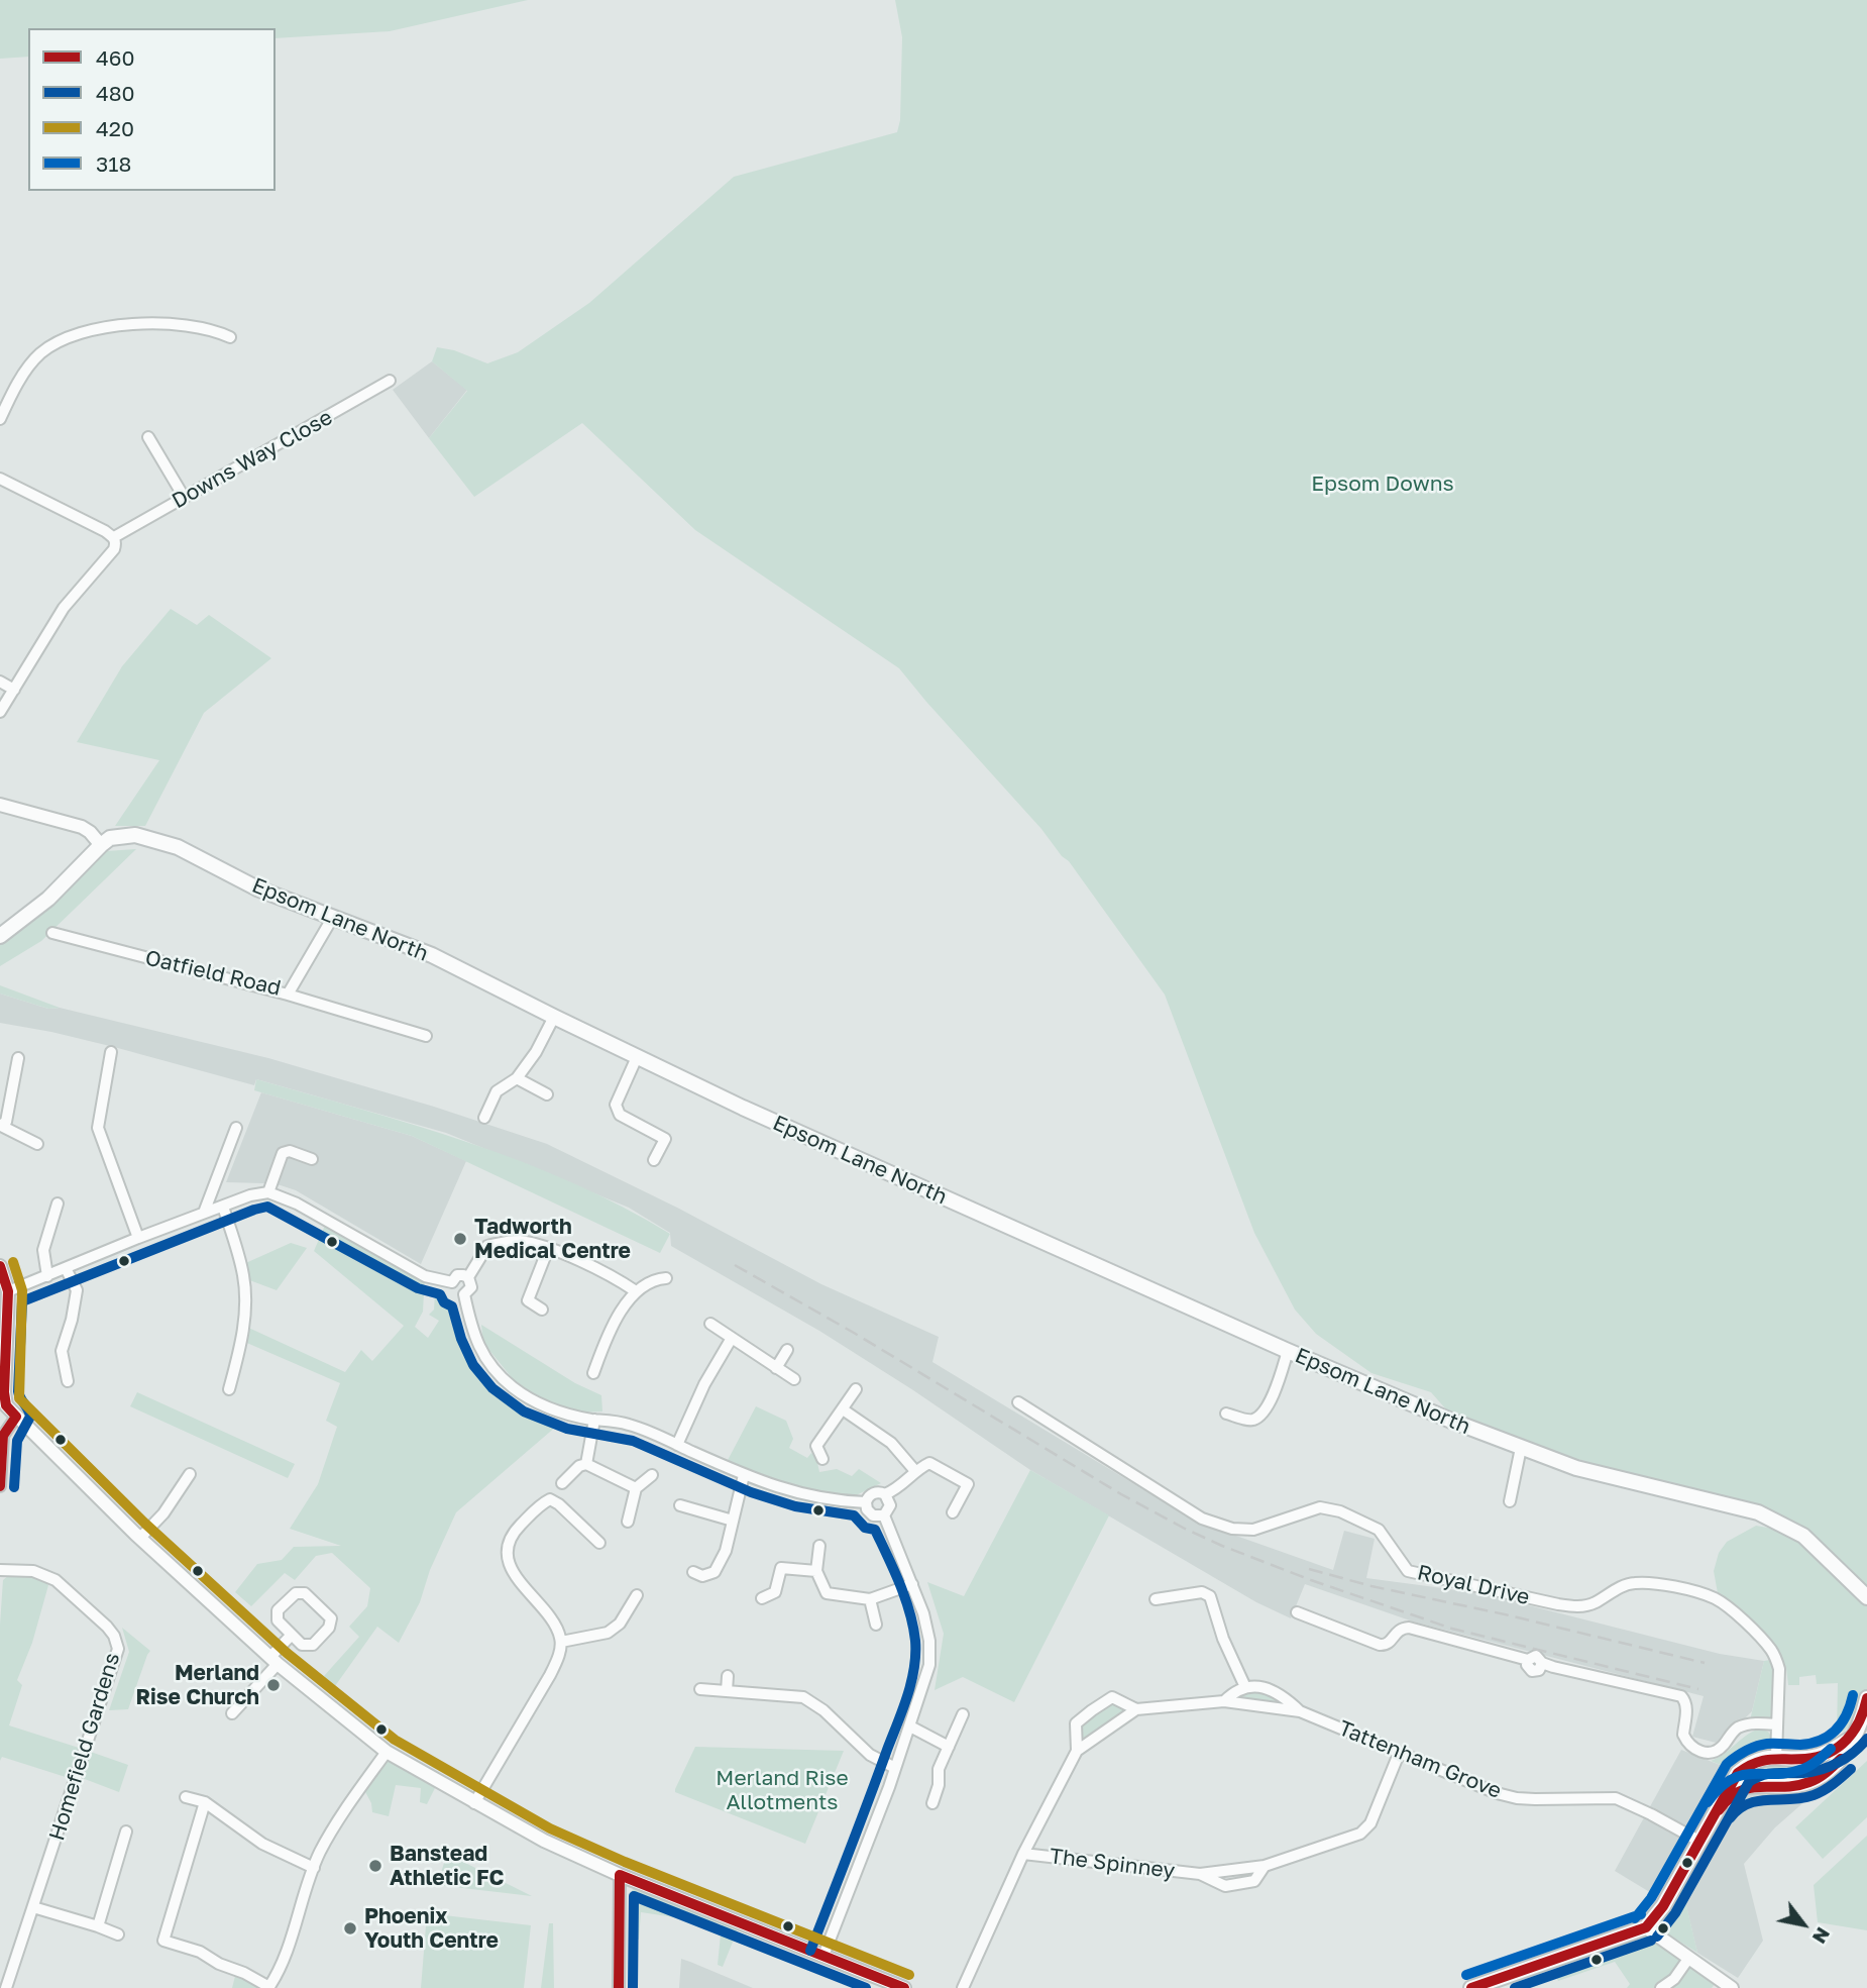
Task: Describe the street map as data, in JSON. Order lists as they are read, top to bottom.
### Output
{
  "streets": {
    "main road": ["Epsom Lane North"],
    "street": [
      "Downs Way Close",
      "Oatfield Road",
      "Royal Drive",
      "Homefield Gardens",
      "Tattenham Grove",
      "The Spinney"
    ]
  },
  "crossings": [
    ["Epsom Lane North", "Oatfield Road"],
    ["Tattenham Grove", "The Spinney"]
  ],
  "parks": ["Epsom Downs", "Merland Rise Allotments"],
  "places": [
    "Tadworth Medical Centre",
    "Merland Rise Church",
    "Banstead Athletic FC",
    "Phoenix Youth Centre"
  ],
  "lines": [
    "transit line 480",
    "transit line 420",
    "transit line 460",
    "transit line 318"
  ],
  "legend": [
    "460",
    "480",
    "420",
    "318"
  ],
  "north": "bottom right"
}
